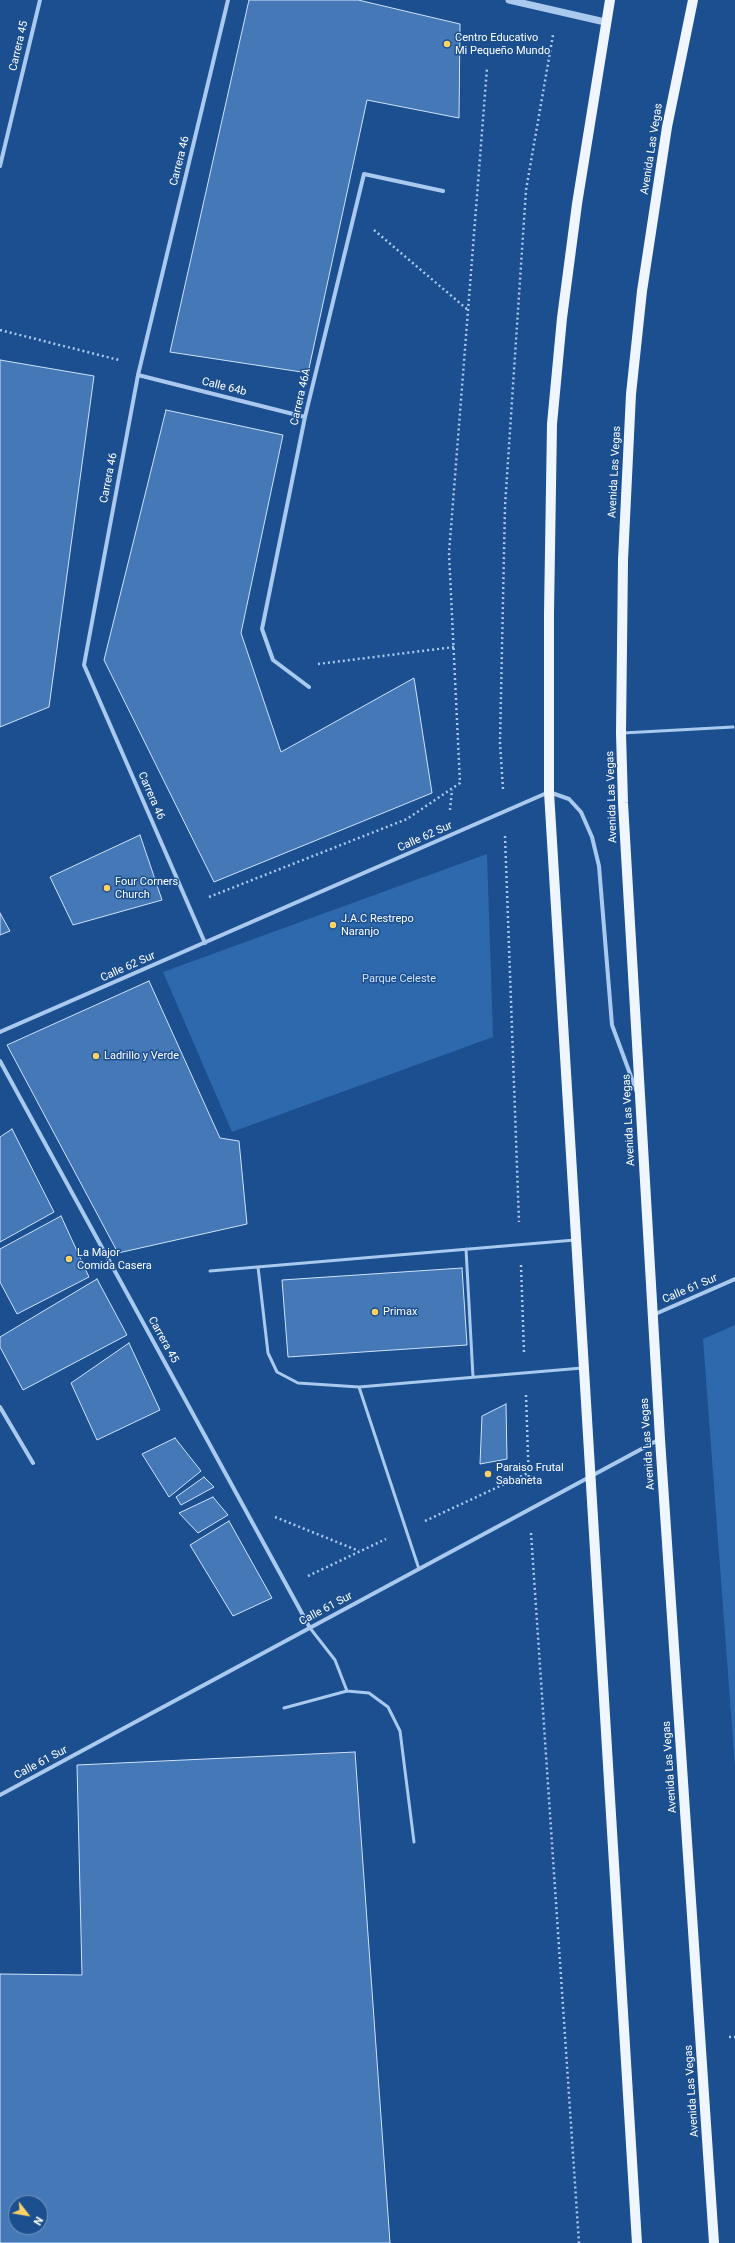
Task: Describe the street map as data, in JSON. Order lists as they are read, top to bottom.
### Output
{
  "streets": {
    "main road": ["Avenida Las Vegas"],
    "street": [
      "Carrera 45",
      "Carrera 46",
      "Calle 64b",
      "Carrera 46A",
      "Calle 62 Sur",
      "Calle 61 Sur"
    ]
  },
  "crossings": [
    ["Carrera 45", "Calle 61 Sur"],
    ["Avenida Las Vegas", "Calle 61 Sur"],
    ["Carrera 46", "Calle 64b"],
    ["Carrera 46", "Calle 62 Sur"],
    ["Calle 64b", "Carrera 46A"]
  ],
  "parks": ["Parque Celeste"],
  "places": [
    "Centro Educativo Mi Pequeño Mundo",
    "Four Corners Church",
    "J.A.C Restrepo Naranjo",
    "Ladrillo y Verde",
    "La Major Comida Casera",
    "Primax",
    "Paraiso Frutal Sabaneta"
  ],
  "north": "bottom right"
}
